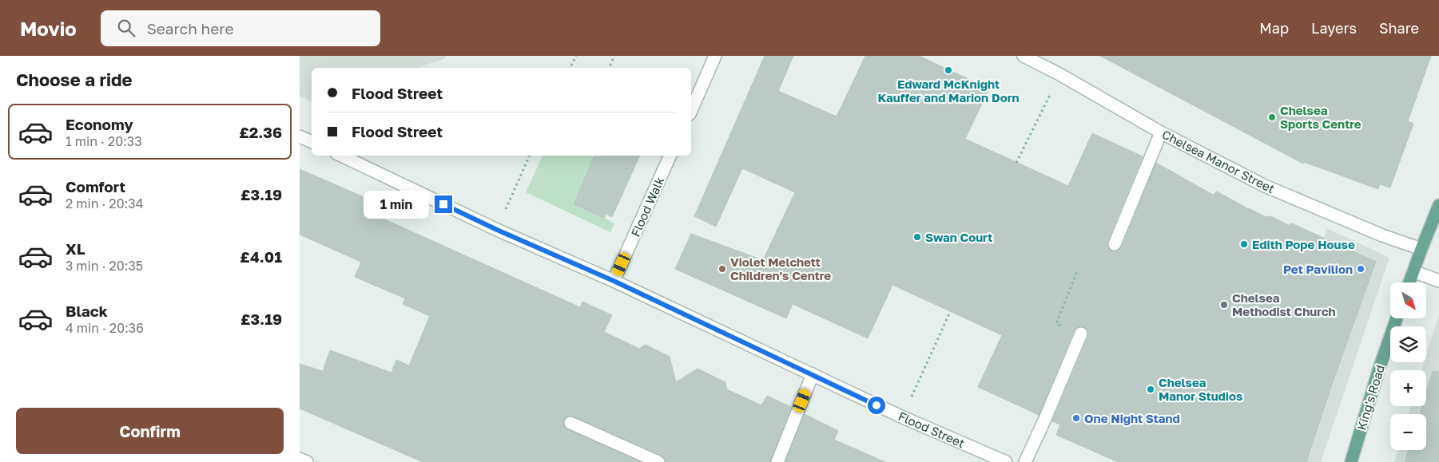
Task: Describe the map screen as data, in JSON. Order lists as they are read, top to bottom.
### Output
{
  "streets": {
    "main road": ["King's Road"],
    "street": ["Chelsea Manor Street", "Flood Walk", "Flood Street"]
  },
  "crossings": [
    ["Flood Walk", "Flood Street"]
  ],
  "places": [
    "Edward McKnight Kauffer and Marion Dorn",
    "Chelsea Sports Centre",
    "Swan Court",
    "Edith Pope House",
    "Violet Melchett Children's Centre",
    "Pet Pavilion",
    "Chelsea Methodist Church",
    "Chelsea Manor Studios",
    "One Night Stand"
  ],
  "north": "bottom right",
  "page": {
    "header": "Movio",
    "search": "Search here",
    "nav": ["Map", "Layers", "Share"],
    "heading": "Choose a ride",
    "banner": ["Flood Street", "Flood Street"],
    "list": [
      {
        "name": "Economy",
        "note": "1 min · 20:33",
        "value": "£2.36"
      },
      {
        "name": "Comfort",
        "note": "2 min · 20:34",
        "value": "£3.19"
      },
      {
        "name": "XL",
        "note": "3 min · 20:35",
        "value": "£4.01"
      },
      {
        "name": "Black",
        "note": "4 min · 20:36",
        "value": "£3.19"
      }
    ],
    "bubble": "1 min",
    "map_buttons": ["+", "−"],
    "buttons": "Confirm"
  }
}
